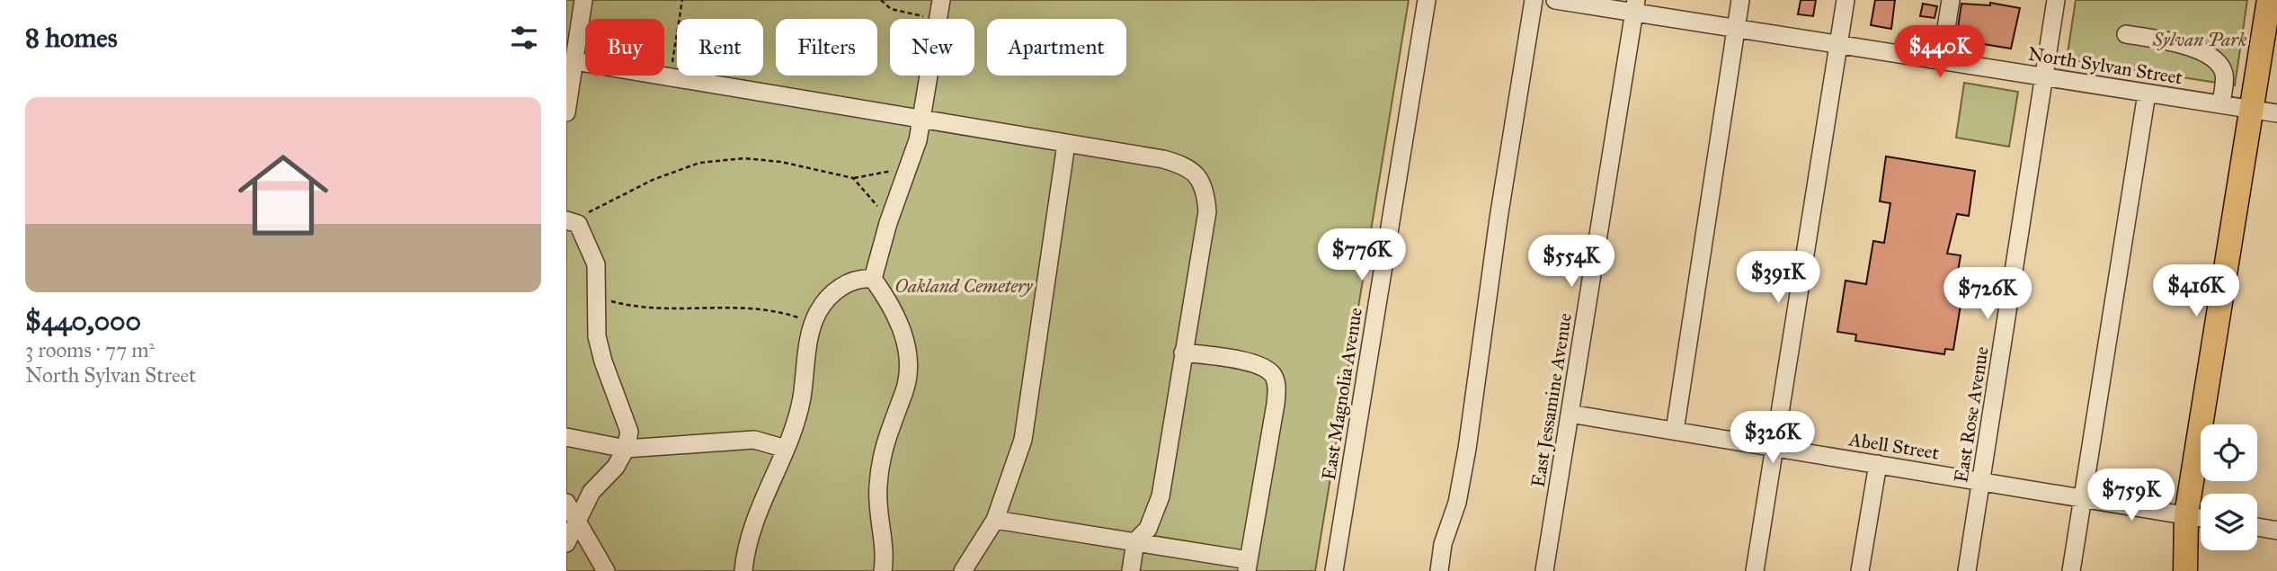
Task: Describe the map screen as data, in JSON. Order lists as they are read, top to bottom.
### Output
{
  "streets": {
    "street": [
      "North Sylvan Street",
      "East Magnolia Avenue",
      "East Jessamine Avenue",
      "East Rose Avenue",
      "Abell Street"
    ]
  },
  "crossings": [
    ["North Sylvan Street", "East Jessamine Avenue"],
    ["North Sylvan Street", "East Rose Avenue"],
    ["East Jessamine Avenue", "Abell Street"],
    ["East Rose Avenue", "Abell Street"]
  ],
  "parks": ["Sylvan Park", "Oakland Cemetery"],
  "page": {
    "heading": "8 homes",
    "chip": [
      "Buy",
      "Rent",
      "Filters",
      "New",
      "Apartment"
    ],
    "price": [
      "$440K",
      "$776K",
      "$554K",
      "$391K",
      "$416K",
      "$726K",
      "$326K",
      "$759K"
    ],
    "list": [
      {
        "name": "$440,000",
        "note": "3 rooms · 77 m² · North Sylvan Street"
      }
    ]
  }
}
